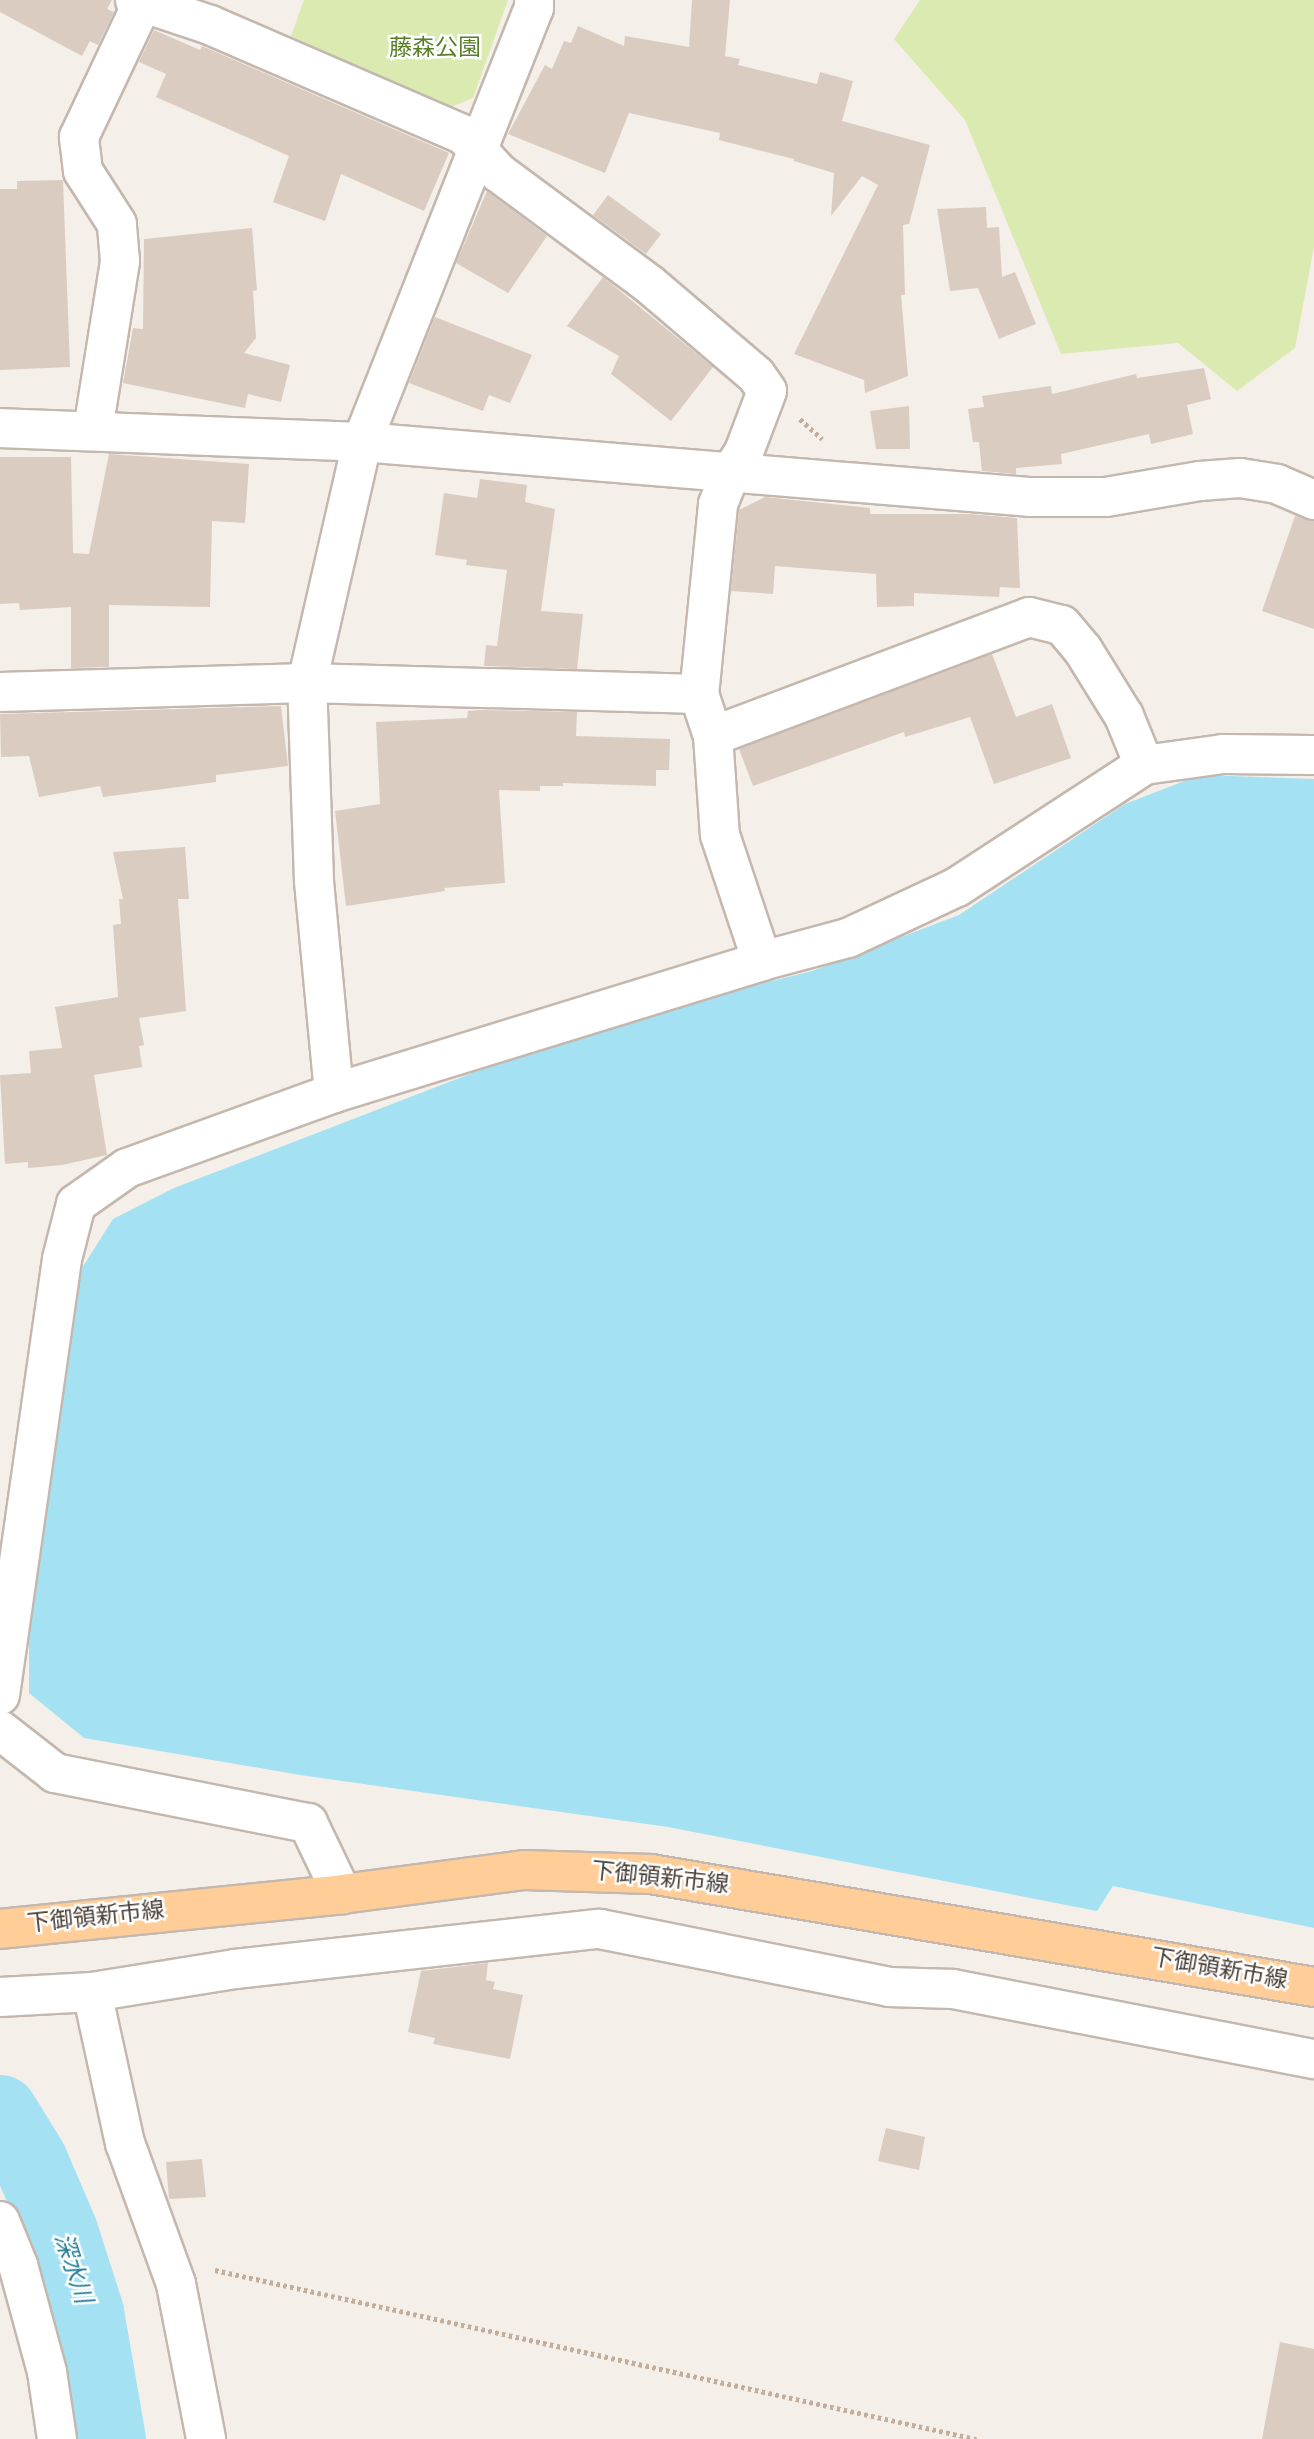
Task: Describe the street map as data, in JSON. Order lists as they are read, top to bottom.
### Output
{
  "streets": {
    "main road": ["下御領新市線"]
  },
  "water": ["深水川"],
  "parks": ["藤森公園"]
}
